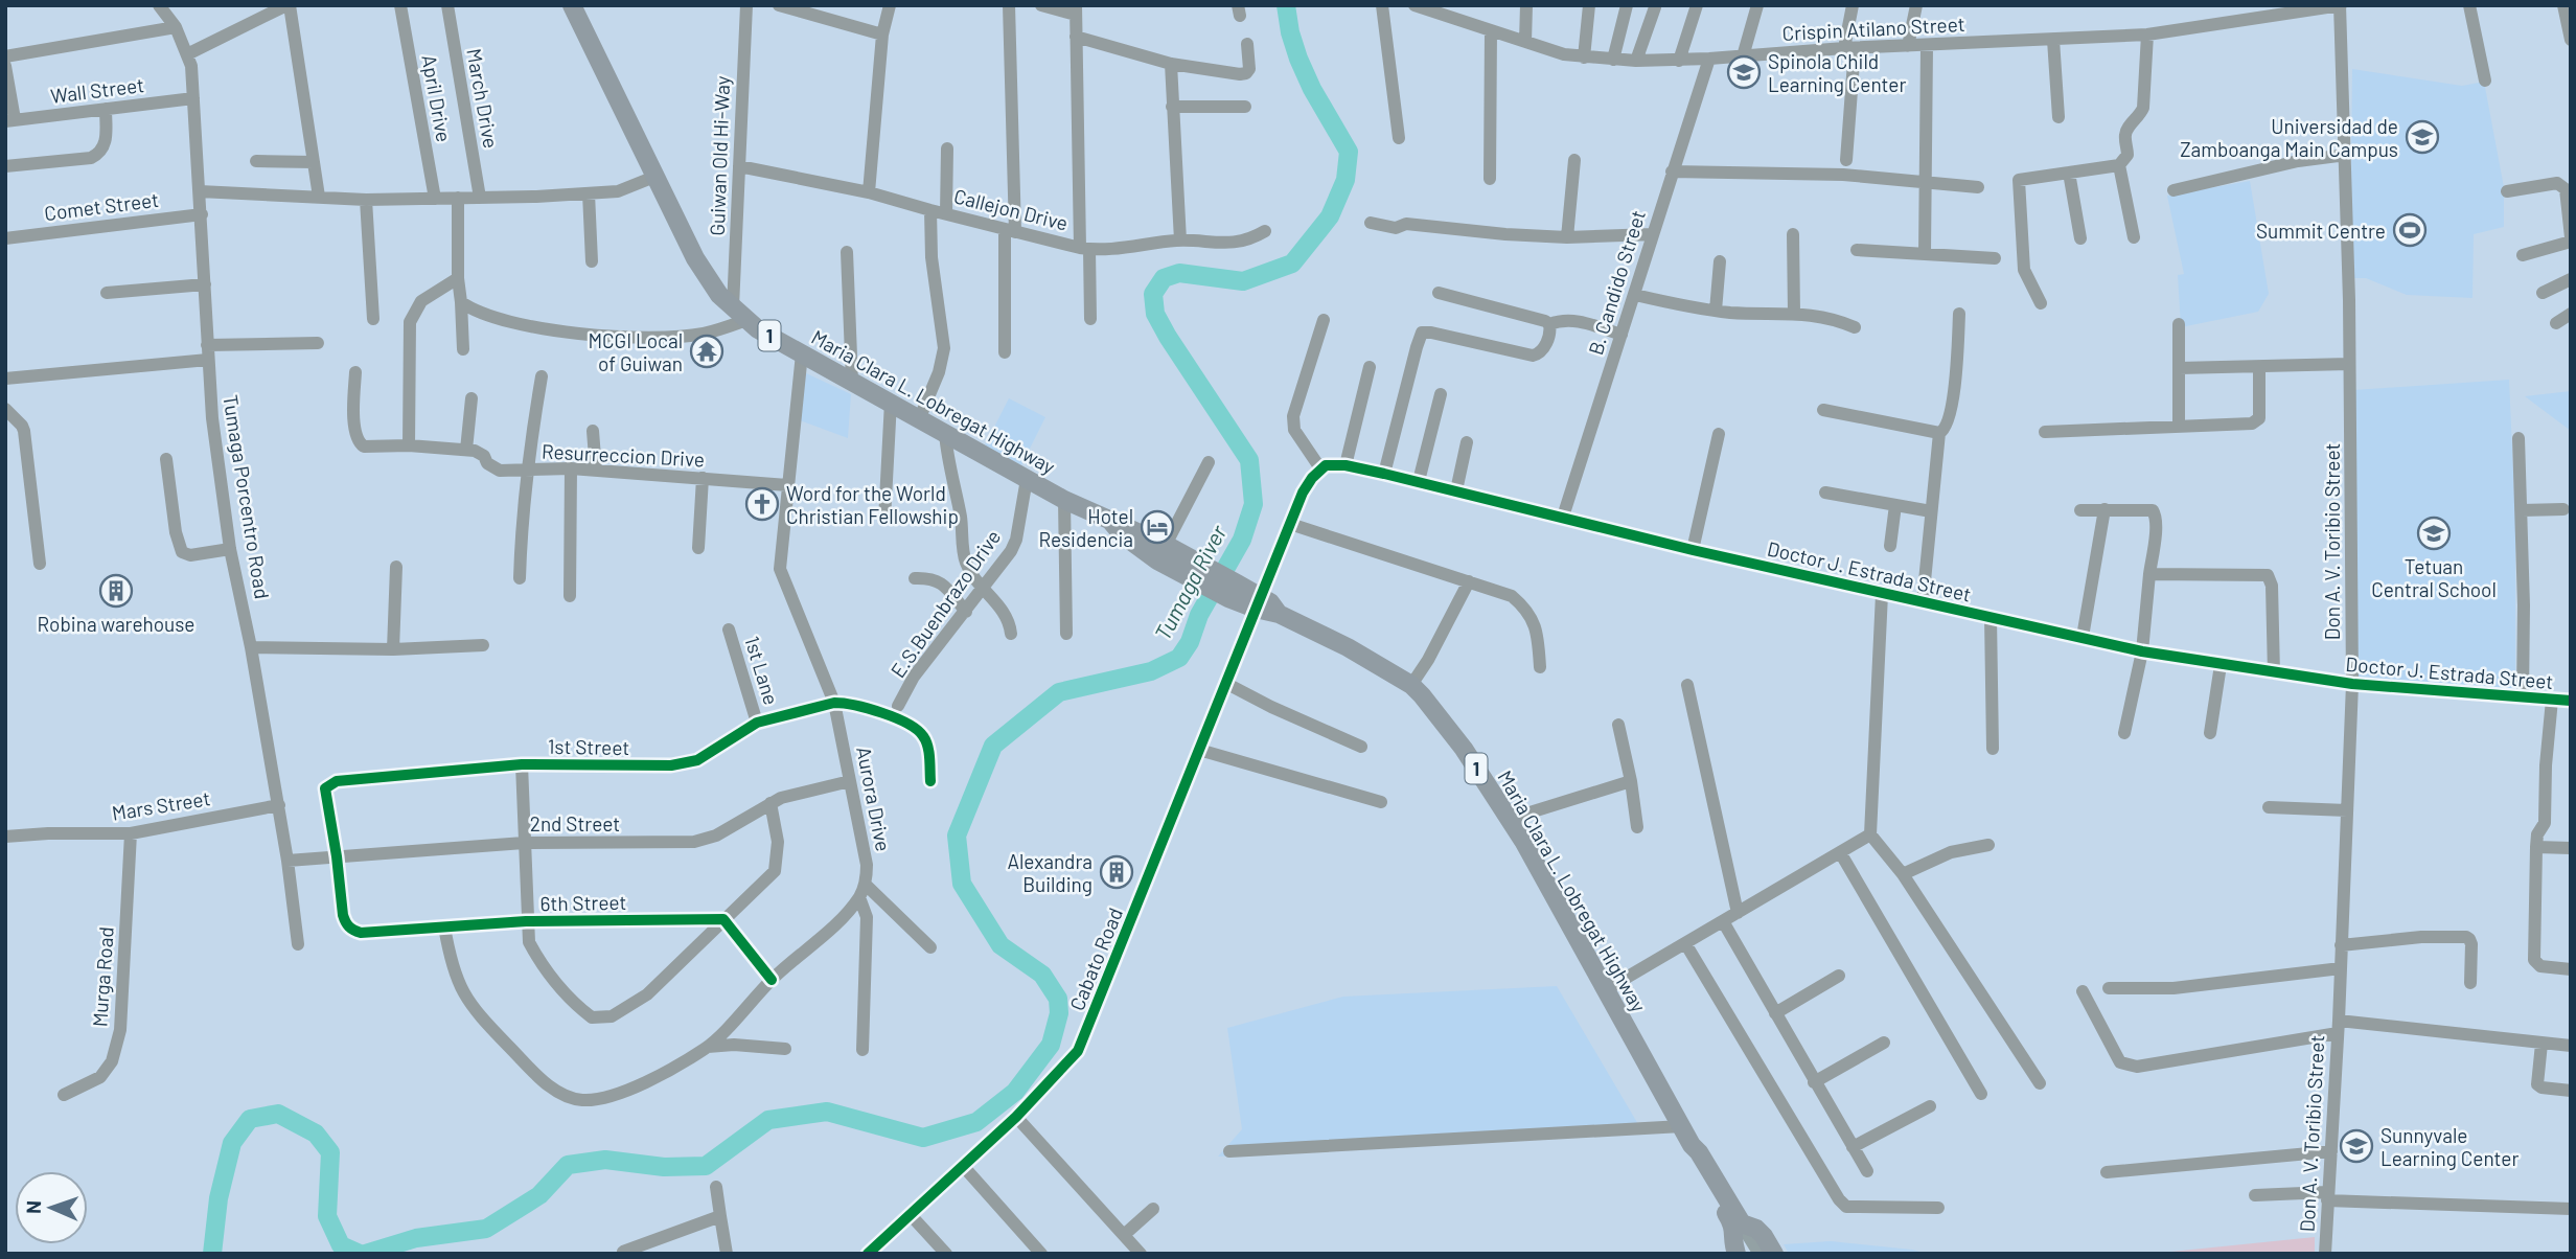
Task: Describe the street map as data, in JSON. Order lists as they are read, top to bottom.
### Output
{
  "streets": {
    "highway": ["1", "Maria Clara L. Lobregat Highway"],
    "street": [
      "Crispin Atilano Street",
      "Wall Street",
      "April Drive",
      "March Drive",
      "Guiwan Old Hi-Way",
      "Comet Street",
      "Callejon Drive",
      "B. Candido Street",
      "Resurreccion Drive",
      "Tumaga Porcentro Road",
      "Don A. V. Toribio Street",
      "Doctor J. Estrada Street",
      "E.S.Buenbrazo Drive",
      "1st Lane",
      "1st Street",
      "Aurora Drive",
      "Mars Street",
      "2nd Street",
      "6th Street",
      "Cabato Road",
      "Murga Road"
    ]
  },
  "crossings": [
    ["Crispin Atilano Street", "B. Candido Street"],
    ["Crispin Atilano Street", "Don A. V. Toribio Street"],
    ["Wall Street", "Tumaga Porcentro Road"],
    ["Guiwan Old Hi-Way", "Callejon Drive"],
    ["Guiwan Old Hi-Way", "Maria Clara L. Lobregat Highway"],
    ["Comet Street", "Tumaga Porcentro Road"],
    ["B. Candido Street", "Doctor J. Estrada Street"],
    ["Maria Clara L. Lobregat Highway", "E.S.Buenbrazo Drive"],
    ["Maria Clara L. Lobregat Highway", "Aurora Drive"],
    ["Maria Clara L. Lobregat Highway", "Cabato Road"],
    ["Resurreccion Drive", "Aurora Drive"],
    ["Tumaga Porcentro Road", "Mars Street"],
    ["Tumaga Porcentro Road", "2nd Street"],
    ["Don A. V. Toribio Street", "Doctor J. Estrada Street"],
    ["1st Lane", "1st Street"],
    ["1st Street", "Aurora Drive"],
    ["1st Street", "2nd Street"],
    ["1st Street", "6th Street"],
    ["Aurora Drive", "2nd Street"],
    ["Mars Street", "Murga Road"],
    ["2nd Street", "6th Street"]
  ],
  "water": ["Tumaga River"],
  "places": {
    "school or university": [
      "Spinola Child Learning Center",
      "Universidad de Zamboanga Main Campus",
      "Tetuan Central School",
      "Sunnyvale Learning Center"
    ],
    "sports": ["Summit Centre"],
    "temple": ["MCGI Local of Guiwan"],
    "church": ["Word for the World Christian Fellowship"],
    "hotel": ["Hotel Residencia"],
    "building": ["Robina warehouse", "Alexandra Building"]
  },
  "north": "left"
}
